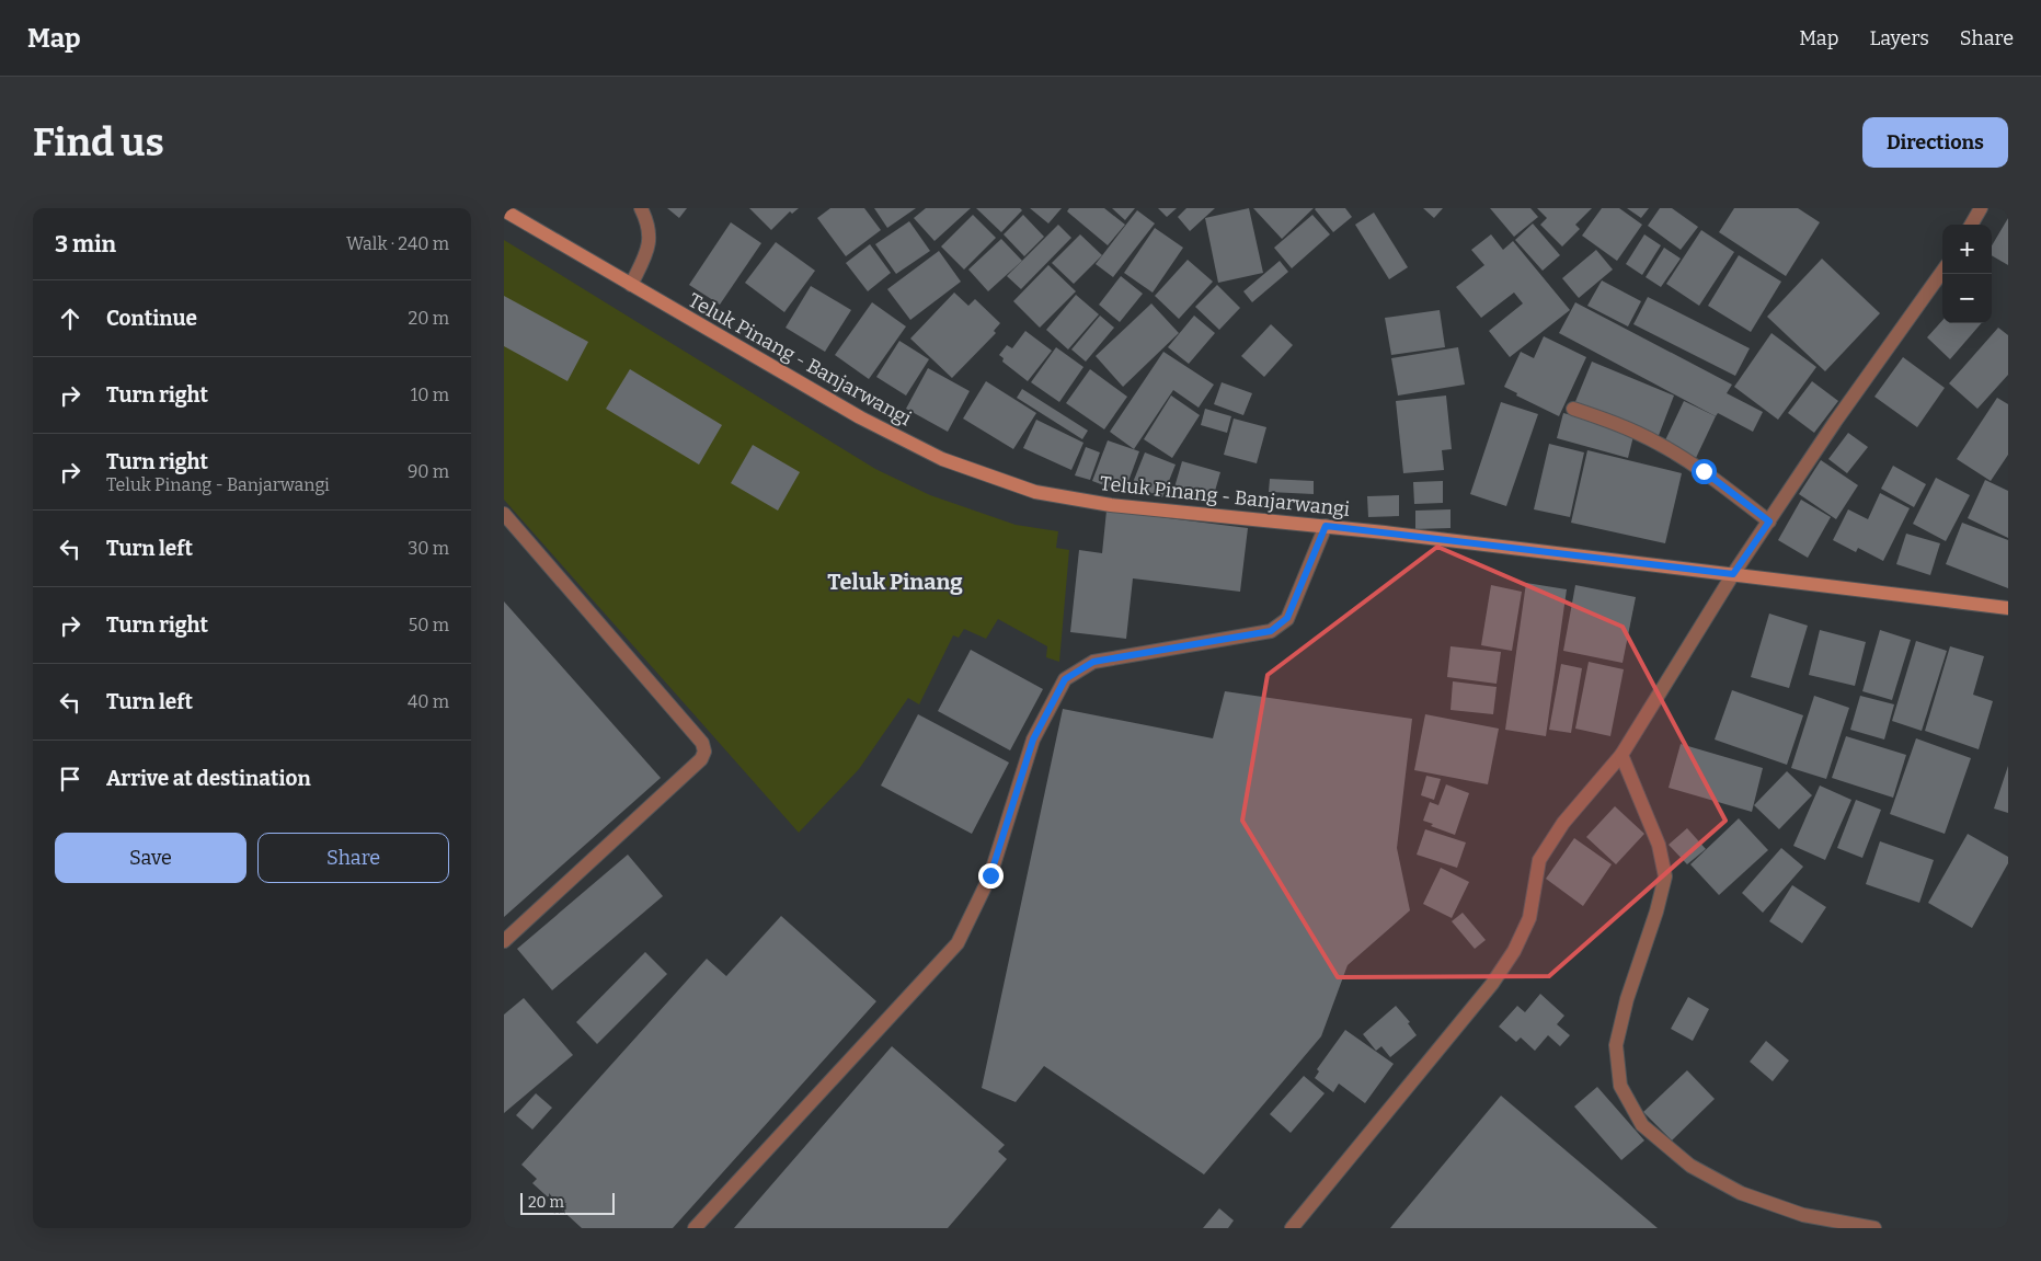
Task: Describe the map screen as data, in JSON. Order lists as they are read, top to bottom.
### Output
{
  "streets": {
    "main road": ["Teluk Pinang - Banjarwangi"]
  },
  "districts": ["Teluk Pinang"],
  "scale_bar": "20 m",
  "page": {
    "header": "Map",
    "nav": ["Map", "Layers", "Share"],
    "buttons": [
      "Directions",
      ["Save", "Share"]
    ],
    "title": "Find us",
    "heading": ["3 min", "Walk · 240 m"],
    "map_buttons": ["+", "−"],
    "list": [
      ["Continue", "20 m"],
      ["Turn right", "10 m"],
      ["Turn right", "Teluk Pinang - Banjarwangi", "90 m"],
      ["Turn left", "30 m"],
      ["Turn right", "50 m"],
      ["Turn left", "40 m"],
      "Arrive at destination"
    ],
    "scale": "20 m"
  }
}
